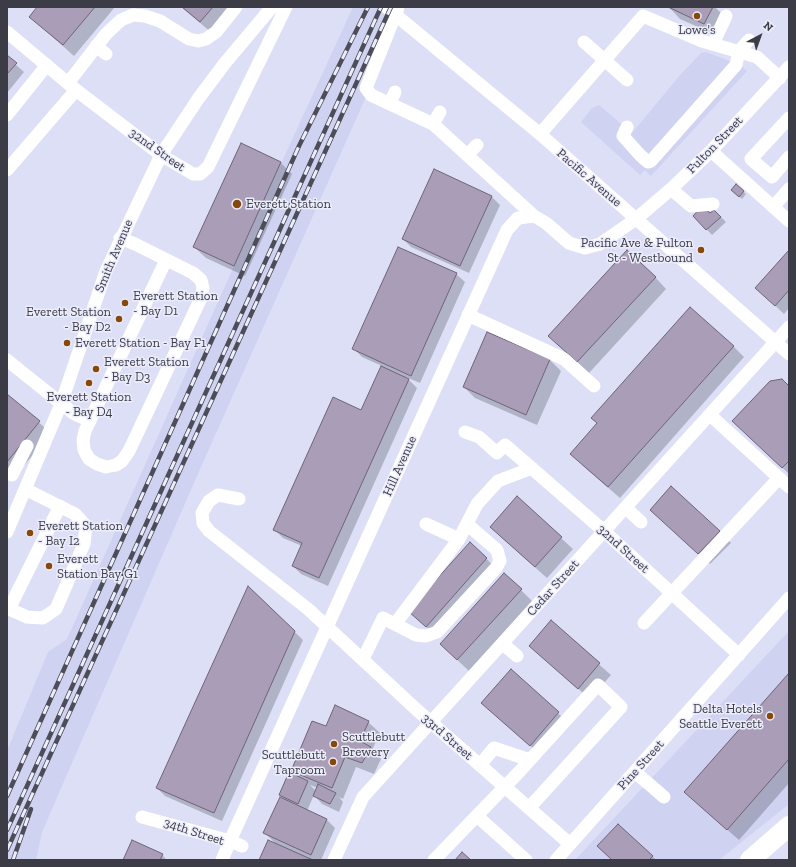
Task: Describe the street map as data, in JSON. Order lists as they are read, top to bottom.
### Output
{
  "streets": {
    "street": [
      "Fulton Street",
      "32nd Street",
      "Pacific Avenue",
      "Smith Avenue",
      "Hill Avenue",
      "Cedar Street",
      "33rd Street",
      "Pine Street",
      "34th Street"
    ]
  },
  "crossings": [
    ["Fulton Street", "Pacific Avenue"],
    ["32nd Street", "Smith Avenue"],
    ["32nd Street", "Cedar Street"],
    ["32nd Street", "Pine Street"],
    ["Pacific Avenue", "Cedar Street"],
    ["Hill Avenue", "33rd Street"],
    ["Hill Avenue", "34th Street"],
    ["Cedar Street", "33rd Street"],
    ["33rd Street", "Pine Street"]
  ],
  "places": [
    "Lowe's",
    "Everett Station",
    "Pacific Ave & Fulton St - Westbound",
    "Everett Station - Bay D1",
    "Everett Station - Bay D2",
    "Everett Station - Bay F1",
    "Everett Station - Bay D3",
    "Everett Station - Bay D4",
    "Everett Station - Bay I2",
    "Everett Station Bay G1",
    "Delta Hotels Seattle Everett",
    "Scuttlebutt Brewery",
    "Scuttlebutt Taproom"
  ],
  "north": "top right"
}
